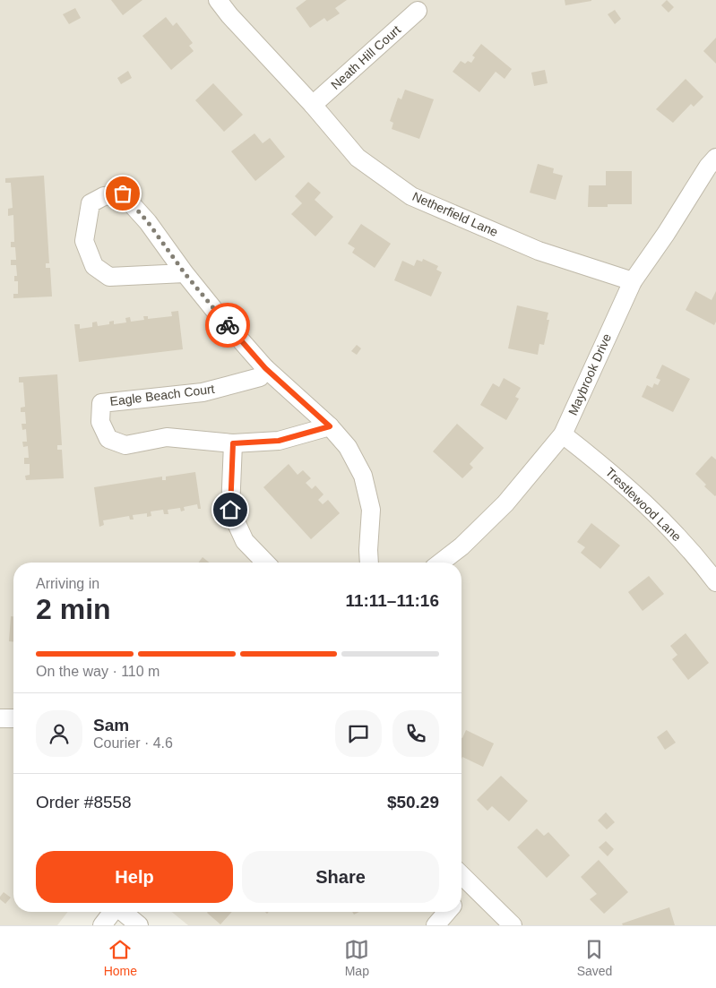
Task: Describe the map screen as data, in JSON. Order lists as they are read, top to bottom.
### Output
{
  "streets": {
    "street": [
      "Neath Hill Court",
      "Netherfield Lane",
      "Maybrook Drive",
      "Eagle Beach Court",
      "Trestlewood Lane"
    ]
  },
  "crossings": [
    ["Neath Hill Court", "Netherfield Lane"],
    ["Netherfield Lane", "Maybrook Drive"],
    ["Maybrook Drive", "Trestlewood Lane"]
  ],
  "page": {
    "heading": ["2 min", "Arriving in", "11:11–11:16"],
    "panel": [
      "Sam",
      "Courier · 4.6",
      "Order #8558",
      "$50.29"
    ],
    "bar": "On the way · 110 m",
    "buttons": ["Help", "Share"],
    "tabs": ["Home", "Map", "Saved"]
  }
}
